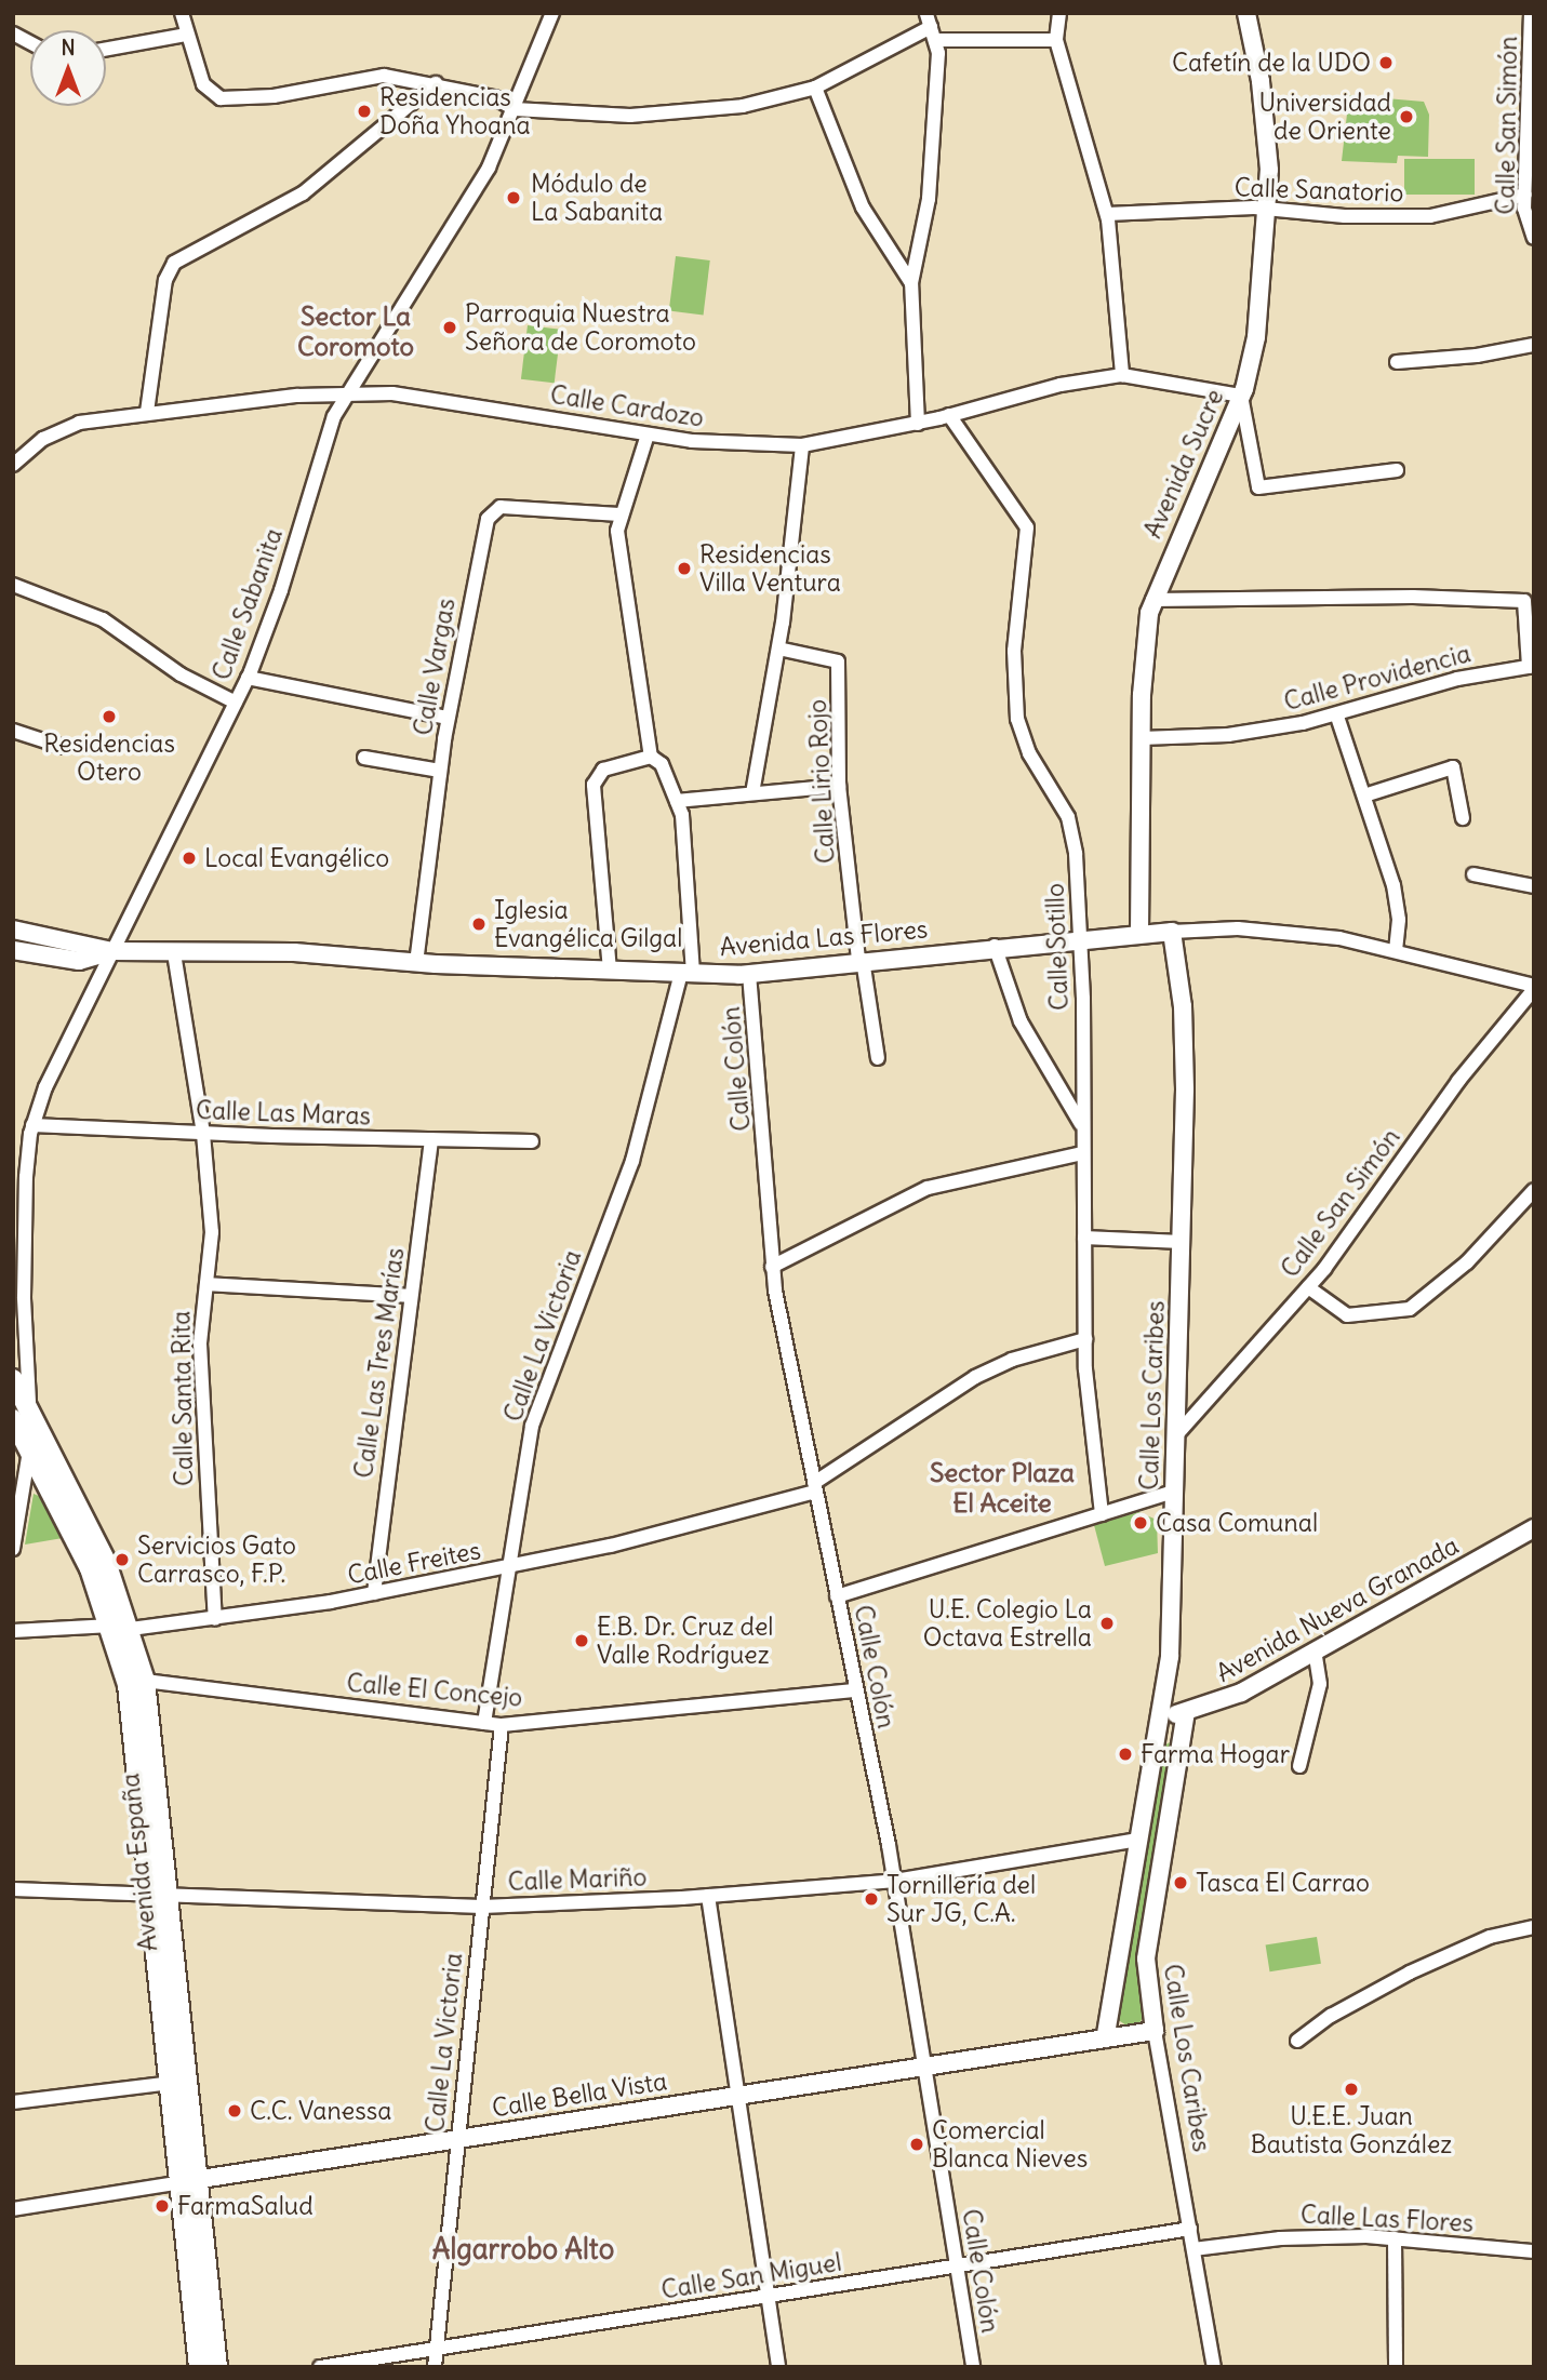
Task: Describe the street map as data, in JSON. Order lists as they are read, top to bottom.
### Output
{
  "streets": {
    "main road": ["Avenida España"],
    "street": [
      "Calle San Simón",
      "Calle Sanatorio",
      "Calle Cardozo",
      "Avenida Sucre",
      "Calle Sabanita",
      "Calle Vargas",
      "Calle Providencia",
      "Calle Lirio Rojo",
      "Avenida Las Flores",
      "Calle Sotillo",
      "Calle Colón",
      "Calle Las Maras",
      "Calle La Victoria",
      "Calle Las Tres Marías",
      "Calle Los Caribes",
      "Calle Santa Rita",
      "Calle Freites",
      "Avenida Nueva Granada",
      "Calle El Concejo",
      "Calle Mariño",
      "Calle Bella Vista",
      "Calle Las Flores",
      "Calle San Miguel"
    ]
  },
  "crossings": [
    ["Calle San Simón", "Calle Sanatorio"],
    ["Calle San Simón", "Avenida Las Flores"],
    ["Calle San Simón", "Calle Los Caribes"],
    ["Calle Sanatorio", "Avenida Sucre"],
    ["Calle Cardozo", "Avenida Sucre"],
    ["Calle Cardozo", "Calle Sabanita"],
    ["Calle Cardozo", "Calle Lirio Rojo"],
    ["Calle Cardozo", "Calle Sotillo"],
    ["Avenida Sucre", "Calle Providencia"],
    ["Avenida Sucre", "Avenida Las Flores"],
    ["Calle Sabanita", "Avenida Las Flores"],
    ["Calle Sabanita", "Calle Las Maras"],
    ["Calle Sabanita", "Avenida España"],
    ["Calle Vargas", "Avenida Las Flores"],
    ["Calle Lirio Rojo", "Avenida Las Flores"],
    ["Avenida Las Flores", "Calle Sotillo"],
    ["Avenida Las Flores", "Calle Colón"],
    ["Avenida Las Flores", "Calle La Victoria"],
    ["Avenida Las Flores", "Calle Los Caribes"],
    ["Avenida Las Flores", "Calle Santa Rita"],
    ["Calle Sotillo", "Calle Freites"],
    ["Calle Colón", "Calle Freites"],
    ["Calle Colón", "Calle El Concejo"],
    ["Calle Colón", "Calle Mariño"],
    ["Calle Colón", "Calle Bella Vista"],
    ["Calle Colón", "Calle San Miguel"],
    ["Calle Las Maras", "Calle Las Tres Marías"],
    ["Calle Las Maras", "Calle Santa Rita"],
    ["Calle La Victoria", "Calle Freites"],
    ["Calle La Victoria", "Calle El Concejo"],
    ["Calle La Victoria", "Calle Mariño"],
    ["Calle La Victoria", "Calle Bella Vista"],
    ["Calle La Victoria", "Calle San Miguel"],
    ["Calle Las Tres Marías", "Calle Freites"],
    ["Calle Los Caribes", "Avenida Nueva Granada"],
    ["Calle Los Caribes", "Calle Mariño"],
    ["Calle Los Caribes", "Calle Bella Vista"],
    ["Calle Los Caribes", "Calle Las Flores"],
    ["Calle Los Caribes", "Calle San Miguel"],
    ["Calle Santa Rita", "Calle Freites"],
    ["Calle Freites", "Avenida España"],
    ["Calle El Concejo", "Avenida España"],
    ["Avenida España", "Calle Mariño"],
    ["Avenida España", "Calle Bella Vista"]
  ],
  "districts": ["Sector La Coromoto", "Sector Plaza El Aceite", "Algarrobo Alto"],
  "places": [
    "Cafetín de la UDO",
    "Residencias Doña Yhoana",
    "Universidad de Oriente",
    "Módulo de La Sabanita",
    "Parroquia Nuestra Señora de Coromoto",
    "Residencias Villa Ventura",
    "Residencias Otero",
    "Local Evangélico",
    "Iglesia Evangélica Gilgal",
    "Casa Comunal",
    "Servicios Gato Carrasco, F.P.",
    "U.E. Colegio La Octava Estrella",
    "E.B. Dr. Cruz del Valle Rodríguez",
    "Farma Hogar",
    "Tasca El Carrao",
    "Tornillería del Sur JG, C.A.",
    "U.E.E. Juan Bautista González",
    "C.C. Vanessa",
    "Comercial Blanca Nieves",
    "FarmaSalud"
  ],
  "north": "top"
}
